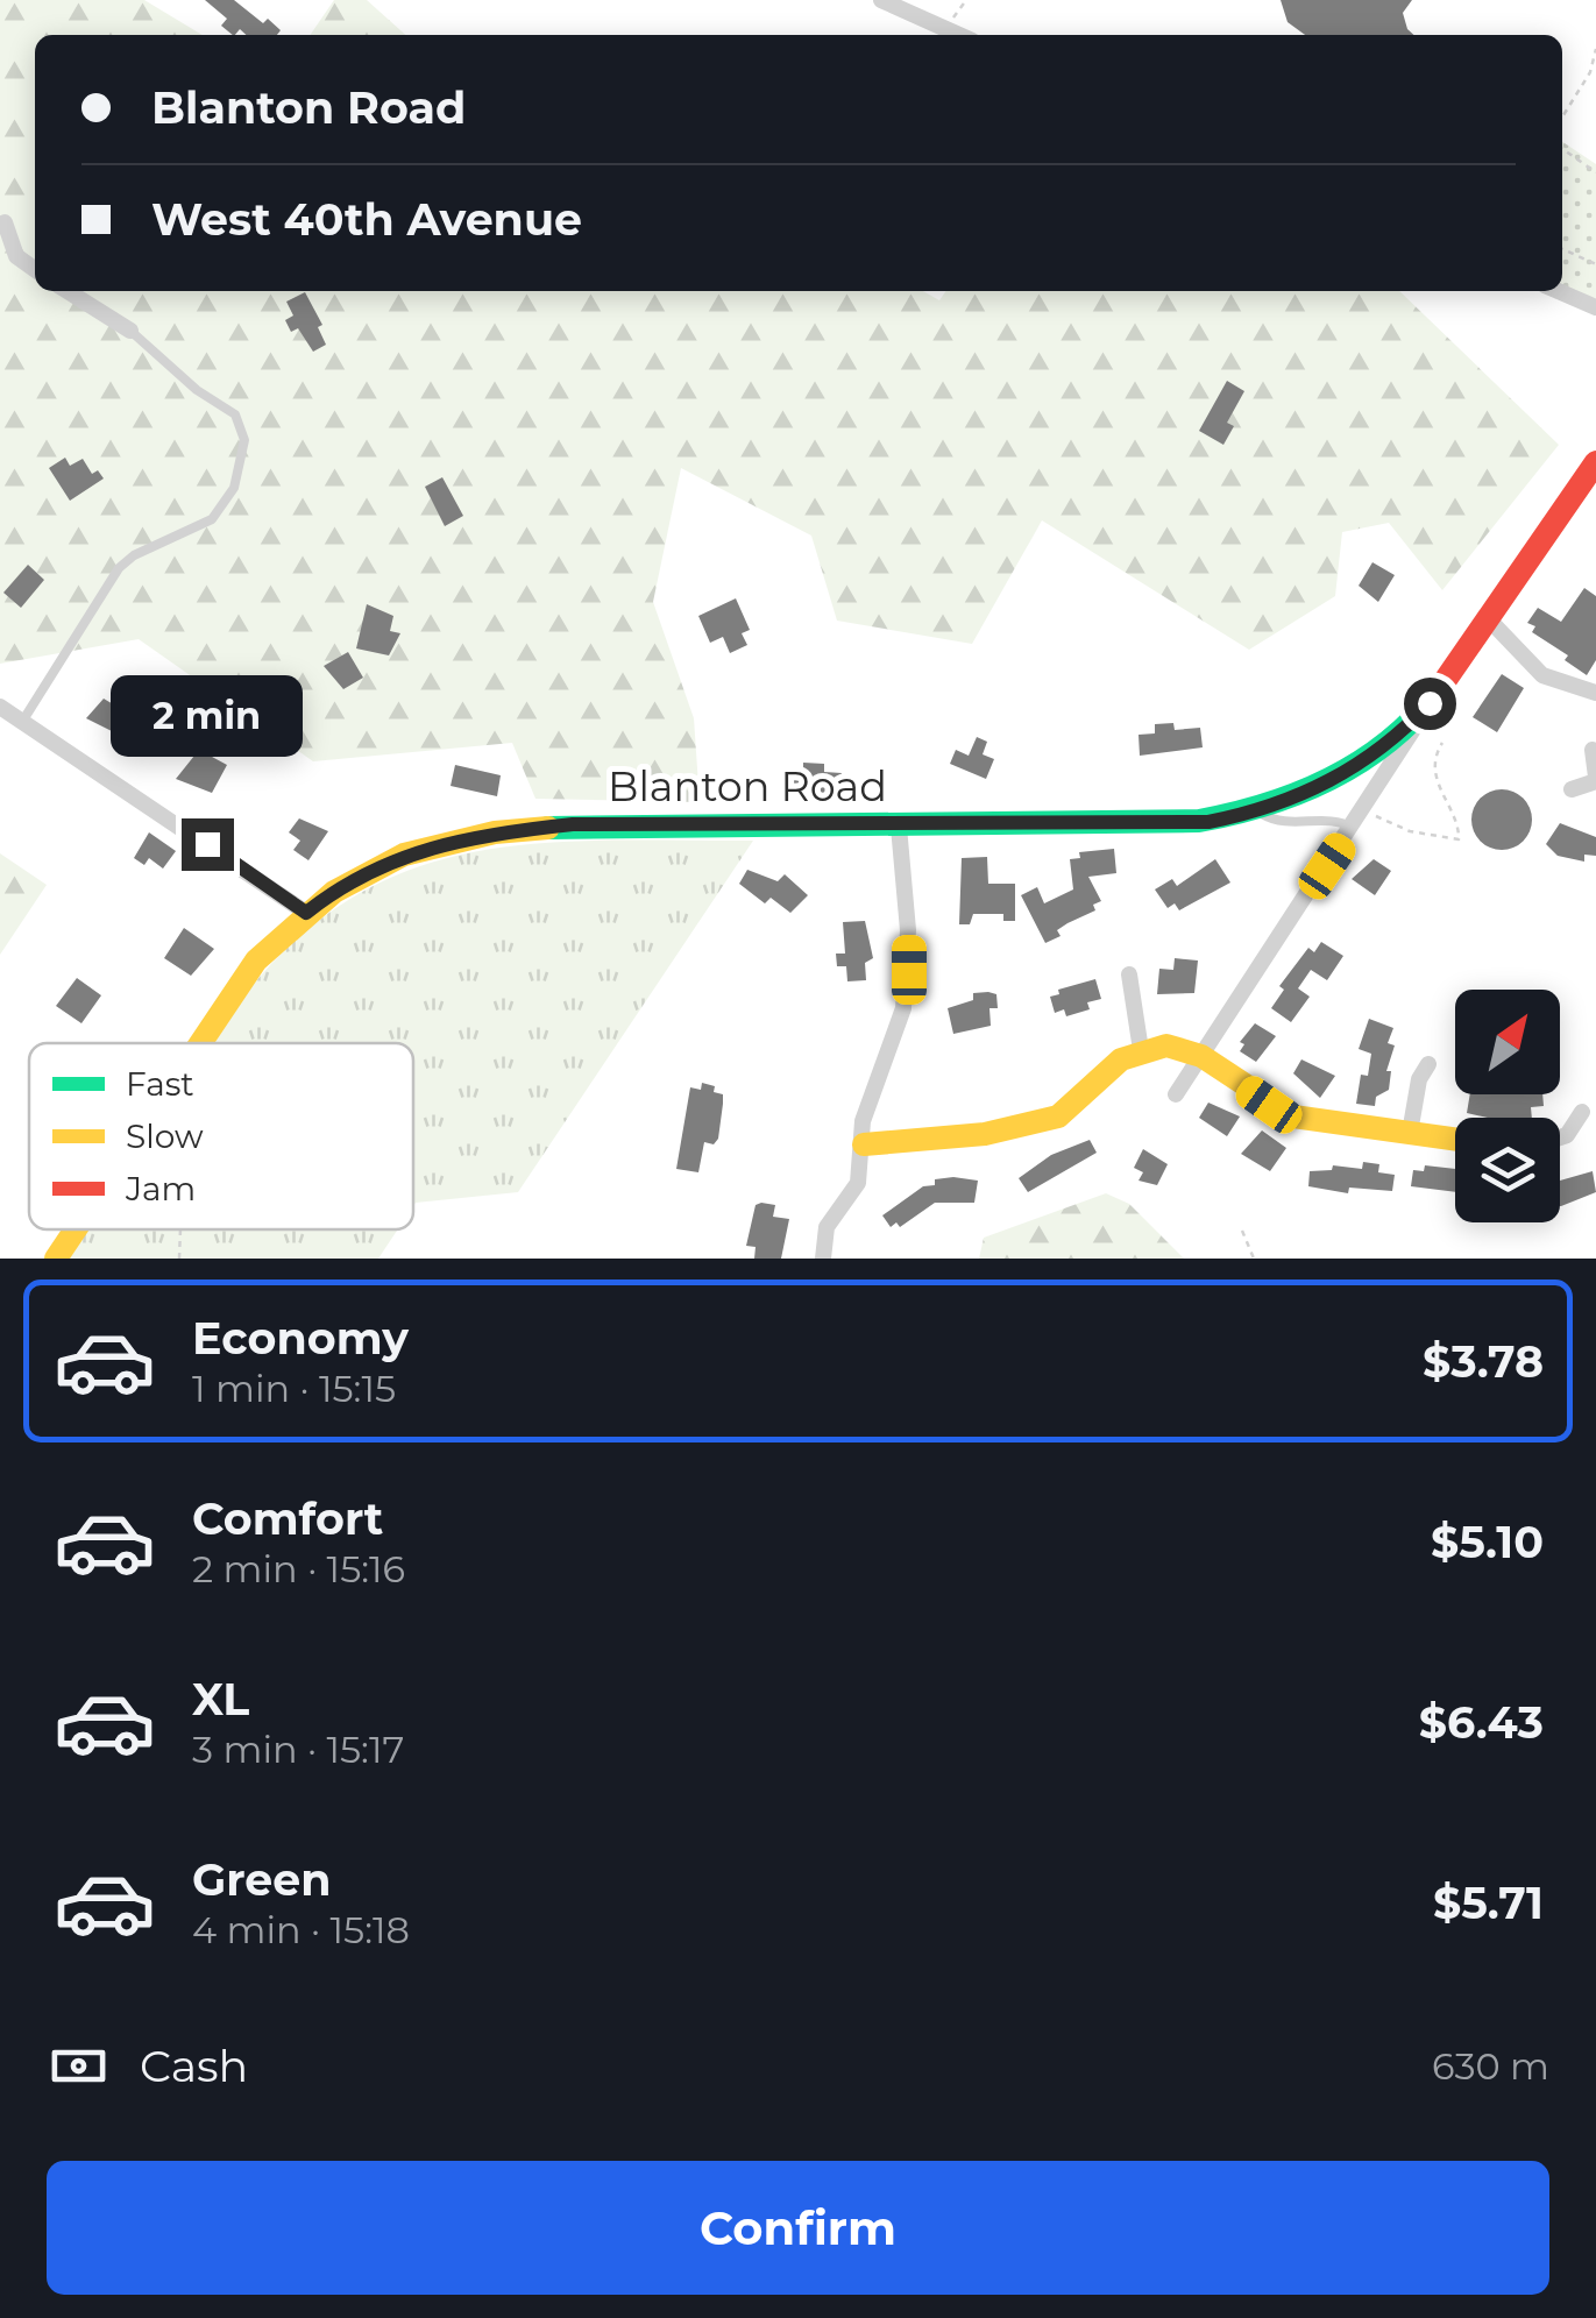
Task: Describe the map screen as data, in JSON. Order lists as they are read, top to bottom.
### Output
{
  "streets": {
    "street": ["Blanton Road"]
  },
  "legend": ["Fast", "Slow", "Jam"],
  "north": "top right",
  "page": {
    "banner": ["Blanton Road", "West 40th Avenue"],
    "bubble": "2 min",
    "list": [
      {
        "name": "Economy",
        "note": "1 min · 15:15",
        "value": "$3.78"
      },
      {
        "name": "Comfort",
        "note": "2 min · 15:16",
        "value": "$5.10"
      },
      {
        "name": "XL",
        "note": "3 min · 15:17",
        "value": "$6.43"
      },
      {
        "name": "Green",
        "note": "4 min · 15:18",
        "value": "$5.71"
      }
    ],
    "pay": ["Cash", "630 m"],
    "buttons": "Confirm"
  }
}
